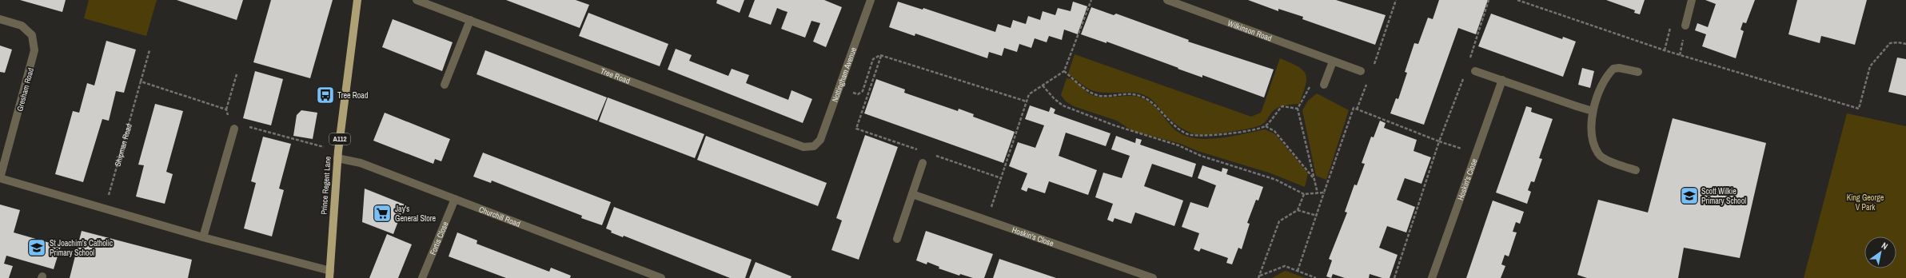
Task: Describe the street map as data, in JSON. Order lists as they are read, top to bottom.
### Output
{
  "streets": {
    "main road": ["A112", "Prince Regent Lane"],
    "street": [
      "Wilkinson Road",
      "Nottingham Avenue",
      "Tree Road",
      "Gresham Road",
      "Hoskin's Close",
      "Churchill Road",
      "Fortis Close"
    ],
    "path": ["Shipman Road"]
  },
  "crossings": [
    ["Nottingham Avenue", "Tree Road"],
    ["Prince Regent Lane", "Churchill Road"],
    ["Churchill Road", "Fortis Close"]
  ],
  "parks": ["King George V Park"],
  "places": {
    "bus stop": ["Tree Road"],
    "school or university": ["Scott Wilkie Primary School", "St Joachim's Catholic Primary School"],
    "supermarket": ["Jay's General Store"]
  },
  "north": "top right"
}
